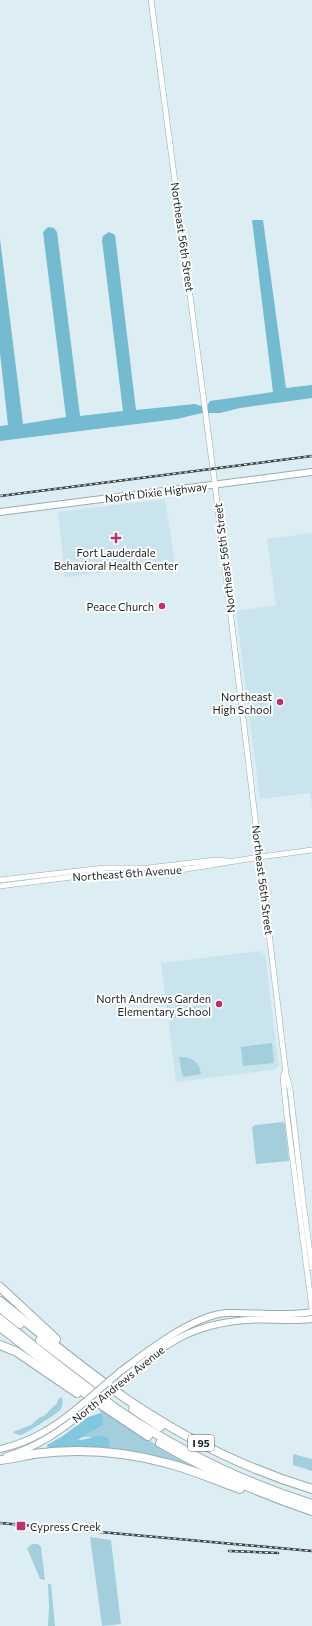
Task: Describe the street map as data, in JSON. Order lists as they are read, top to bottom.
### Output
{
  "streets": {
    "highway": ["I 95"],
    "main road": ["North Dixie Highway", "North Andrews Avenue"],
    "street": ["Northeast 56th Street", "Northeast 6th Avenue"]
  },
  "crossings": [
    ["Northeast 56th Street", "North Dixie Highway"],
    ["Northeast 56th Street", "Northeast 6th Avenue"]
  ],
  "places": {
    "health": ["Fort Lauderdale Behavioral Health Center"],
    "other": ["Peace Church", "Northeast High School", "North Andrews Garden Elementary School"],
    "transit": ["Cypress Creek"]
  }
}
